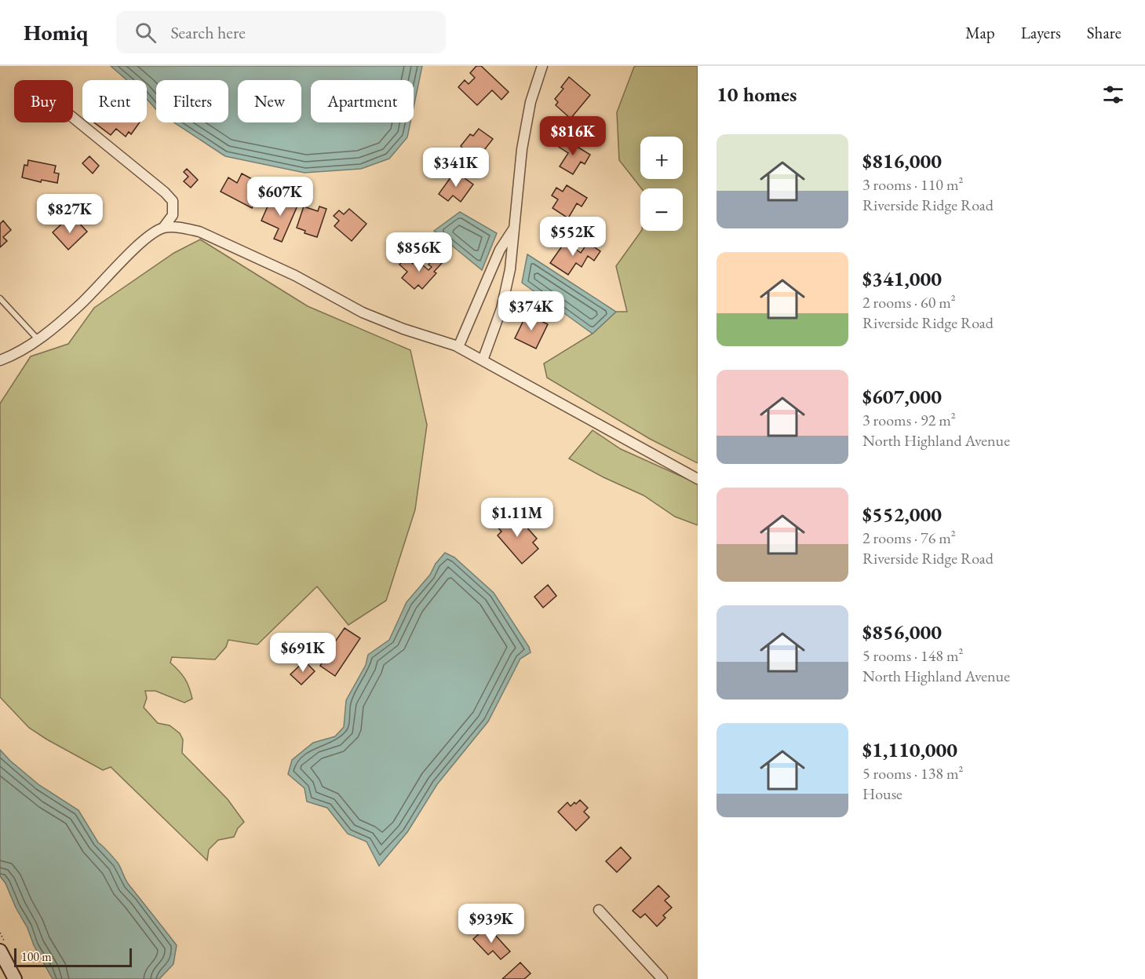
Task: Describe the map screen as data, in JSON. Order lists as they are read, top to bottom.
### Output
{
  "scale_bar": "100 m",
  "page": {
    "header": "Homiq",
    "search": "Search here",
    "nav": ["Map", "Layers", "Share"],
    "heading": "10 homes",
    "chip": [
      "Buy",
      "Rent",
      "Filters",
      "New",
      "Apartment"
    ],
    "price": [
      "$816K",
      "$341K",
      "$607K",
      "$827K",
      "$552K",
      "$856K",
      "$374K",
      "$1.11M",
      "$691K",
      "$939K"
    ],
    "list": [
      {
        "name": "$816,000",
        "note": "3 rooms · 110 m² · Riverside Ridge Road"
      },
      {
        "name": "$341,000",
        "note": "2 rooms · 60 m² · Riverside Ridge Road"
      },
      {
        "name": "$607,000",
        "note": "3 rooms · 92 m² · North Highland Avenue"
      },
      {
        "name": "$552,000",
        "note": "2 rooms · 76 m² · Riverside Ridge Road"
      },
      {
        "name": "$856,000",
        "note": "5 rooms · 148 m² · North Highland Avenue"
      },
      {
        "name": "$1,110,000",
        "note": "5 rooms · 138 m² · House"
      }
    ],
    "map_buttons": ["+", "−"],
    "scale": "100 m"
  }
}
